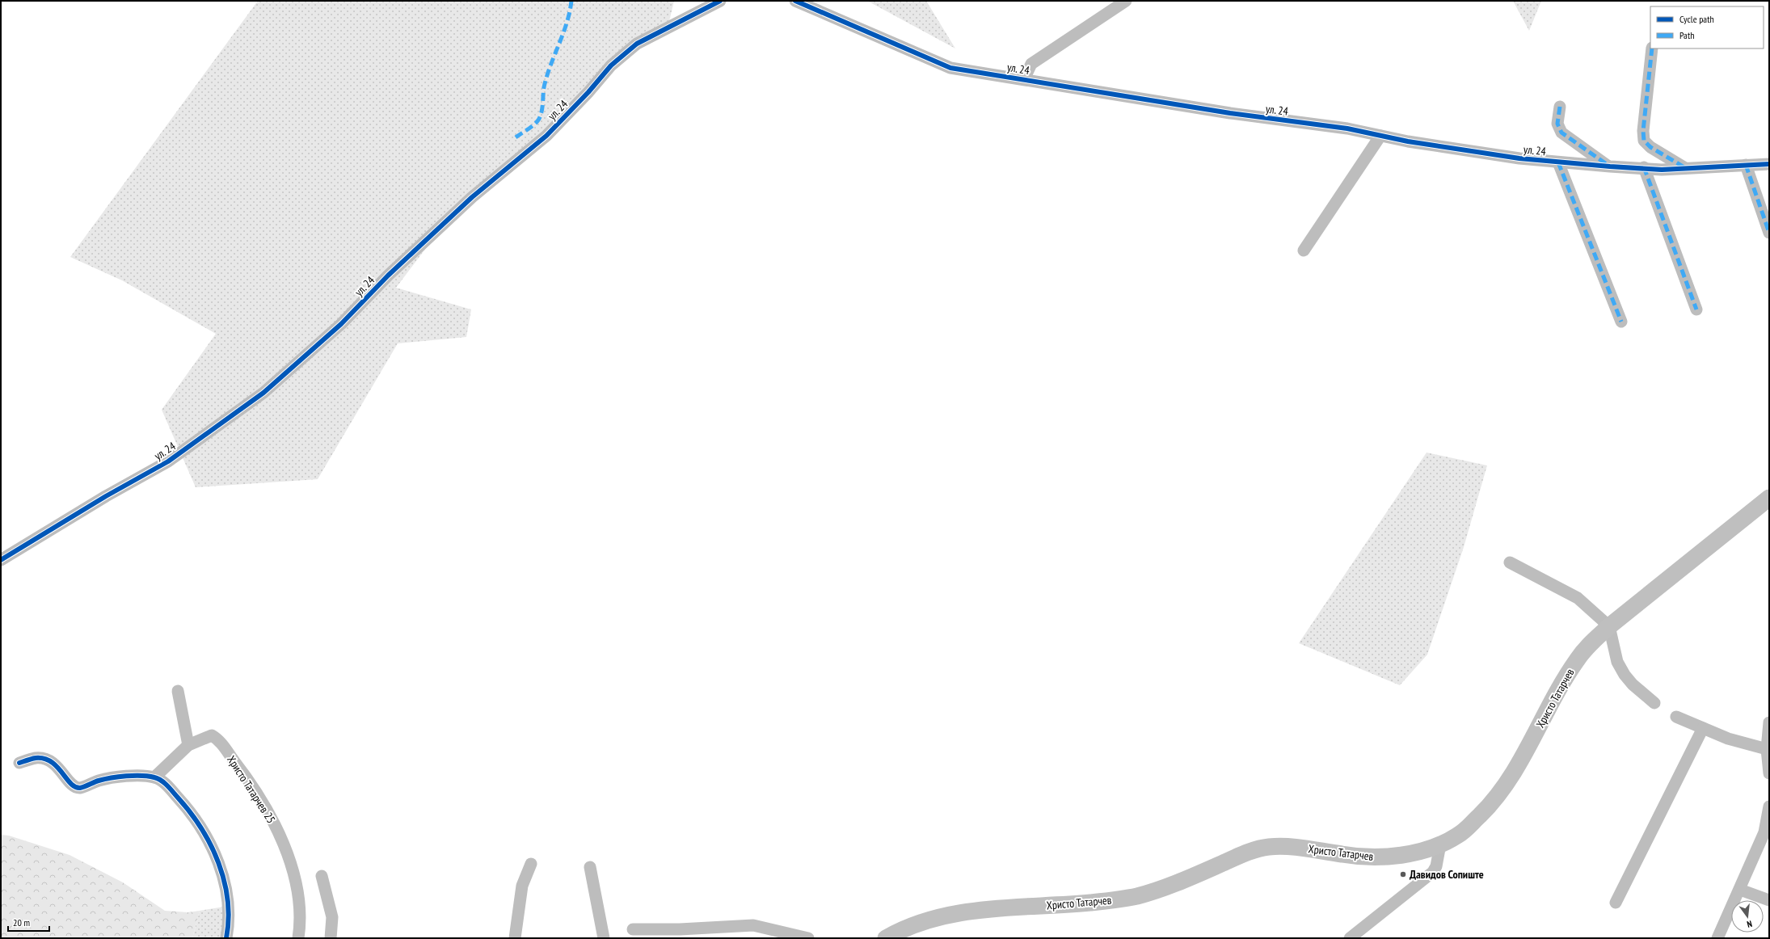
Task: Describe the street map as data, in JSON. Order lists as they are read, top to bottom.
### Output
{
  "streets": {
    "main road": ["Христо Татарчев"],
    "street": ["ул. 24", "Христо Татарчев 25"]
  },
  "places": ["Давидов Сопиште"],
  "legend": ["Cycle path", "Path"],
  "scale_bar": "20 m",
  "north": "bottom"
}
